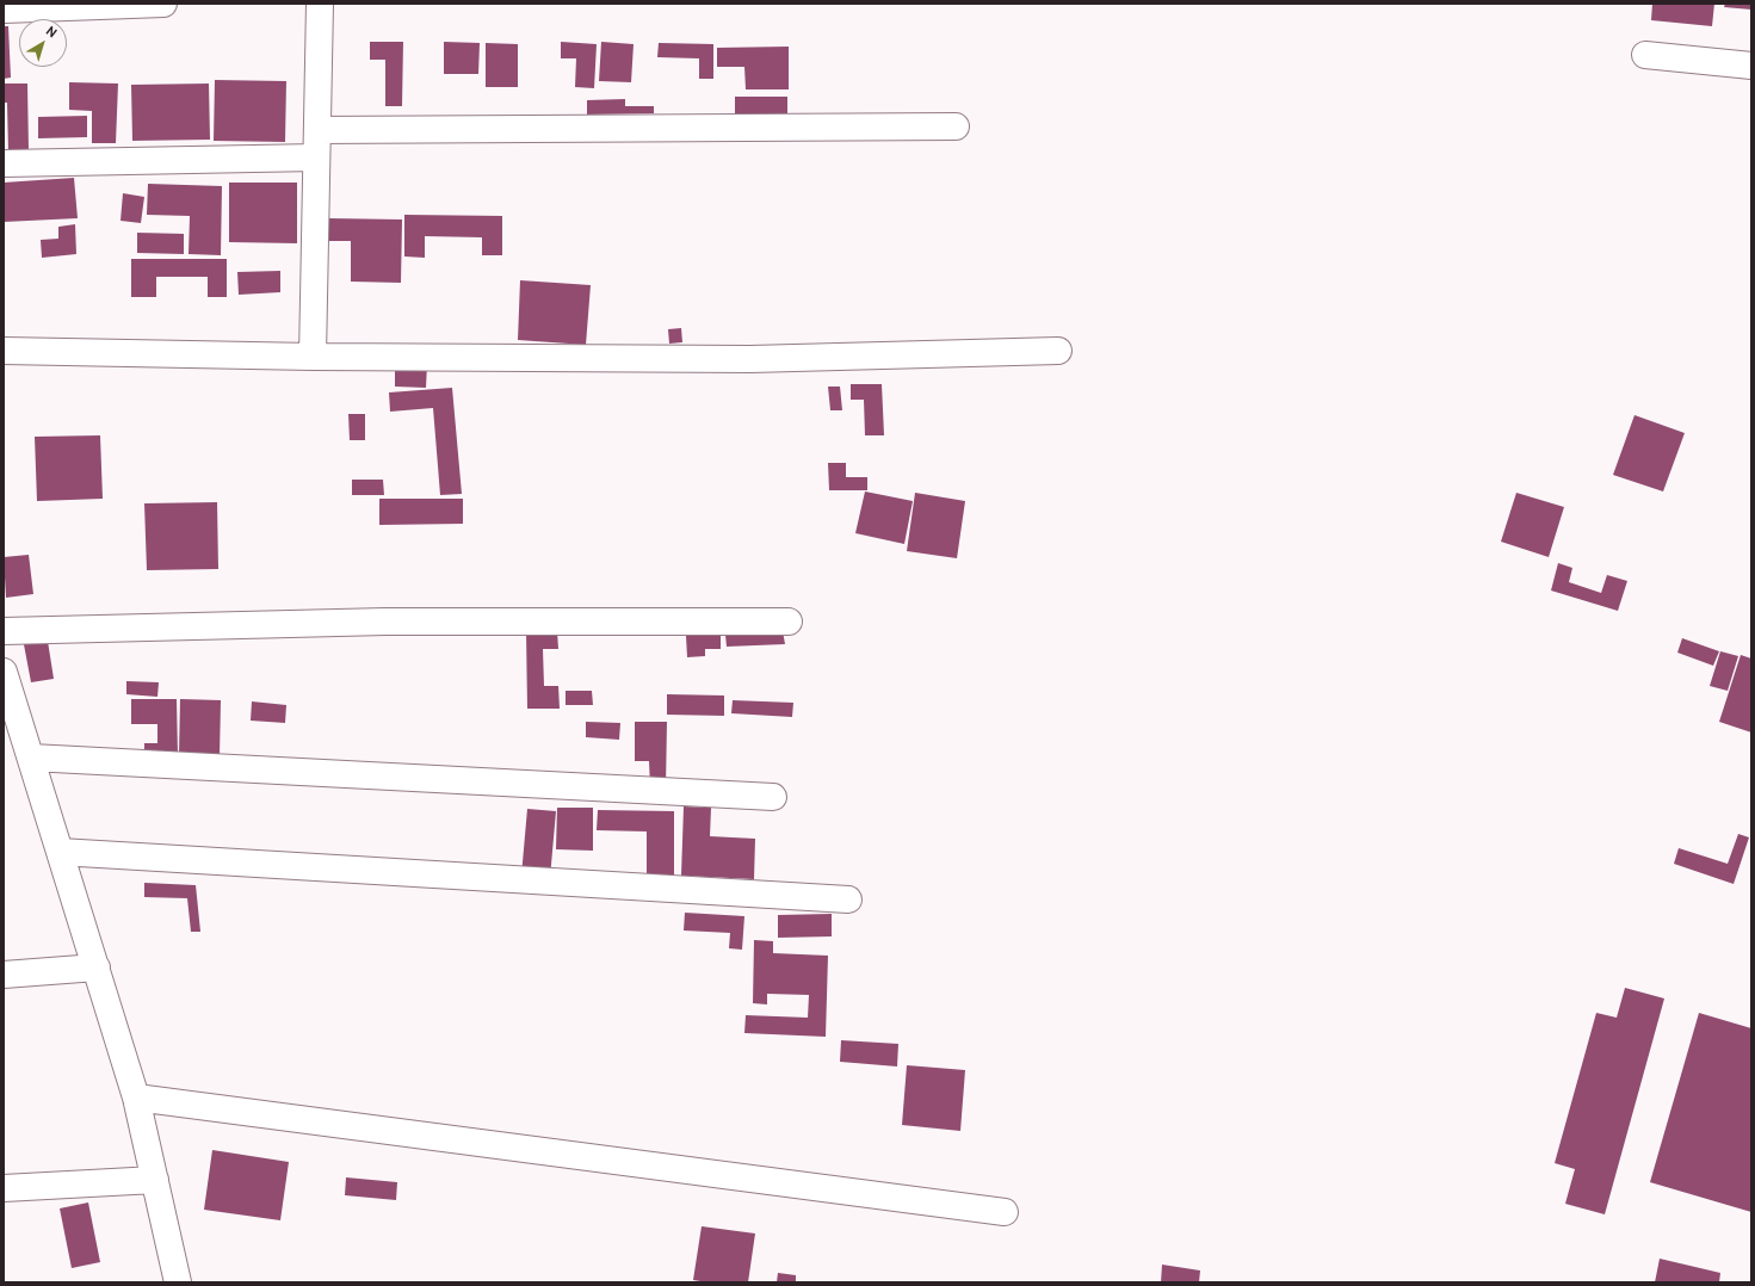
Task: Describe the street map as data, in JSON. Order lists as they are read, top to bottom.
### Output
{
  "north": "top right"
}
